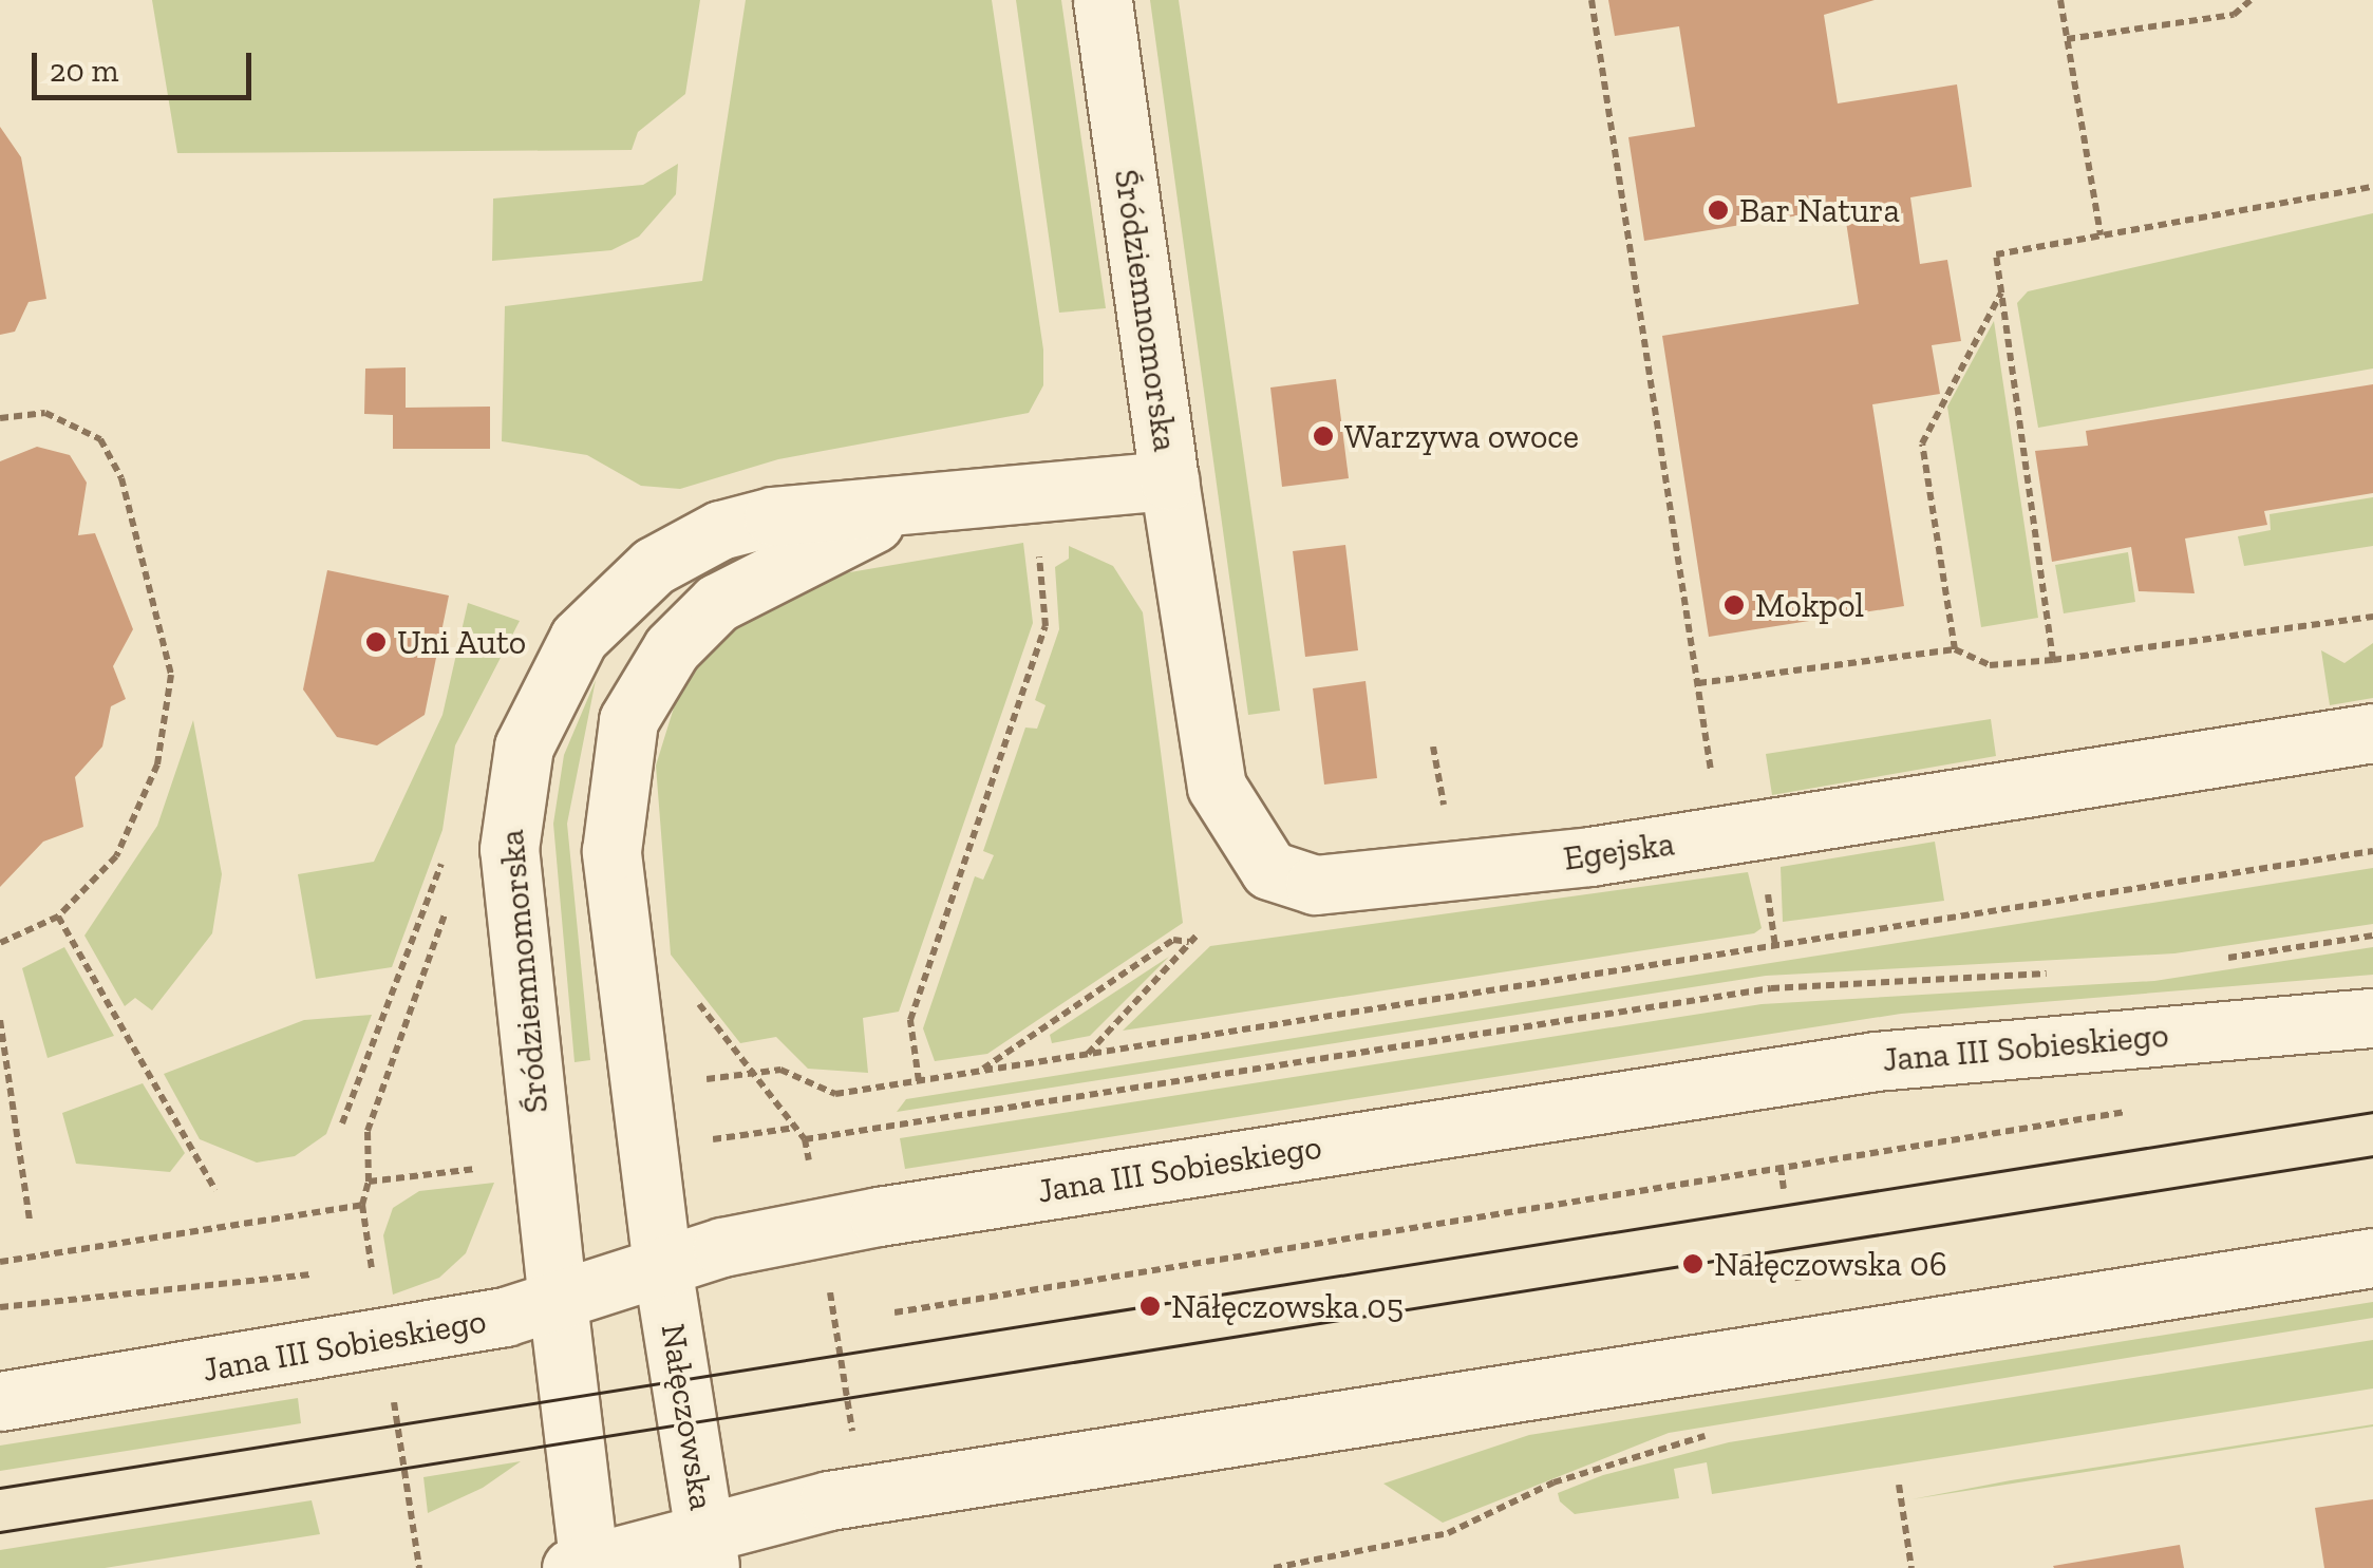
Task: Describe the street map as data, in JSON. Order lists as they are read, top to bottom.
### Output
{
  "streets": {
    "street": [
      "Śródziemnomorska",
      "Egejska",
      "Jana III Sobieskiego",
      "Nałęczowska"
    ]
  },
  "crossings": [
    ["Śródziemnomorska", "Egejska"],
    ["Śródziemnomorska", "Jana III Sobieskiego"],
    ["Śródziemnomorska", "Nałęczowska"],
    ["Jana III Sobieskiego", "Nałęczowska"]
  ],
  "places": [
    "Bar Natura",
    "Warzywa owoce",
    "Mokpol",
    "Uni Auto",
    "Nałęczowska 06",
    "Nałęczowska 05"
  ],
  "scale_bar": "20 m"
}
